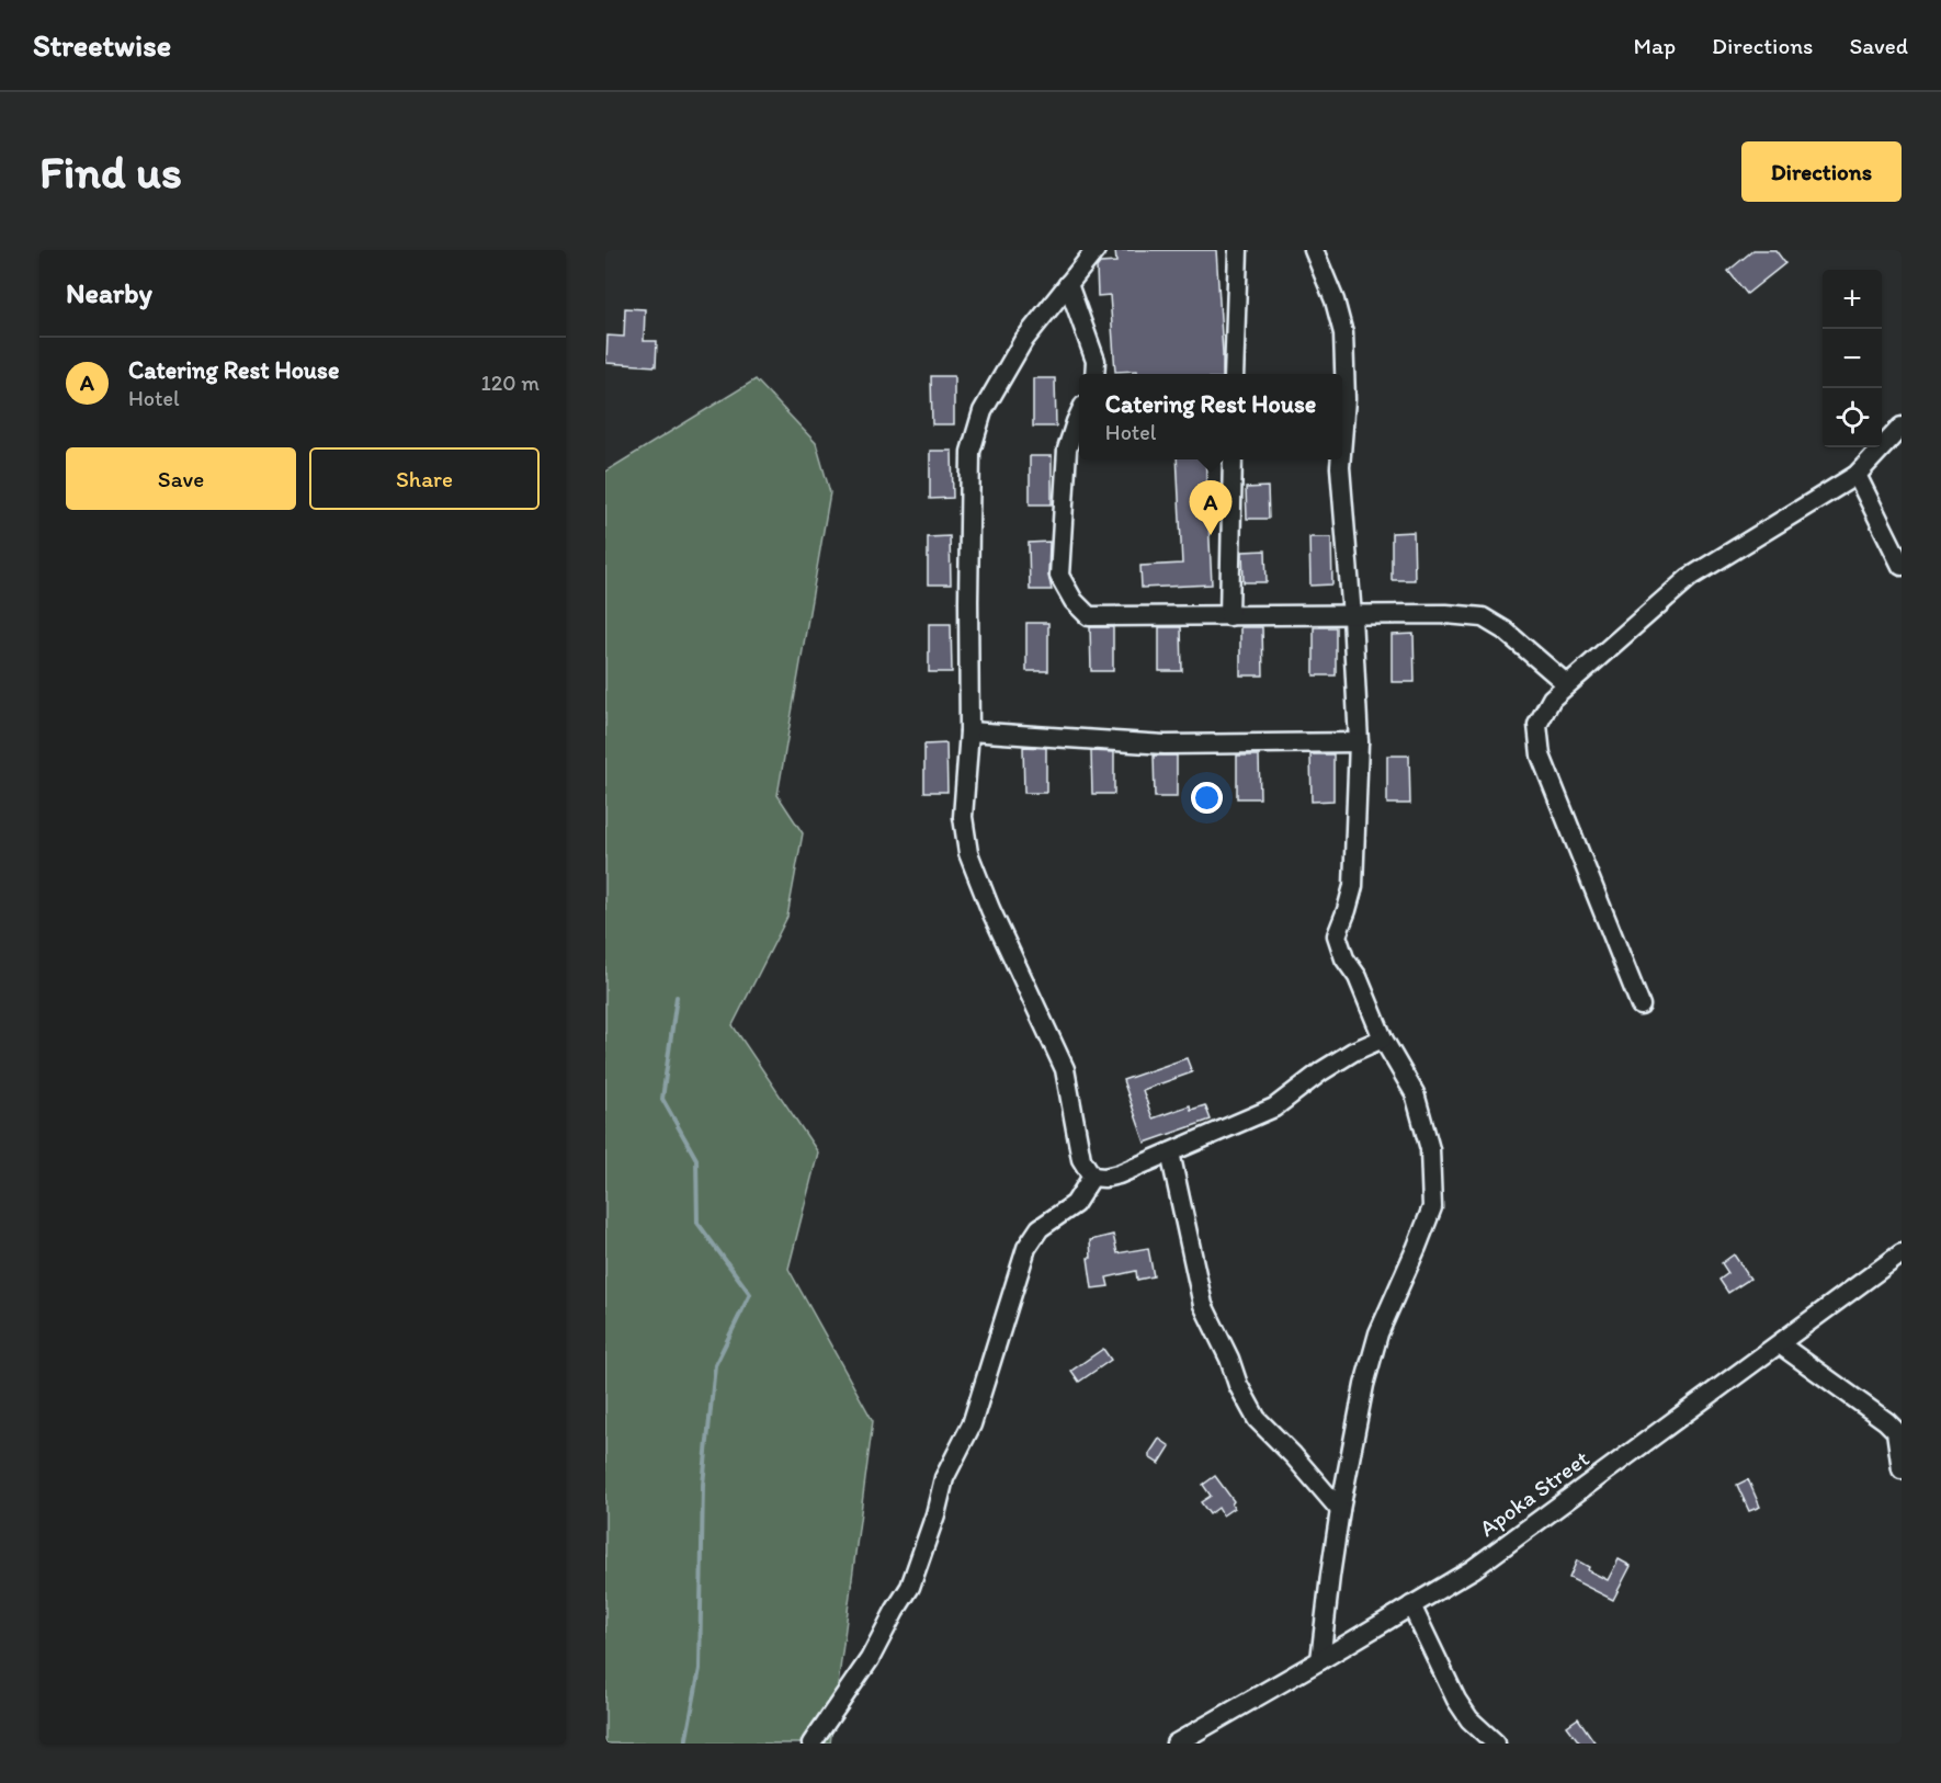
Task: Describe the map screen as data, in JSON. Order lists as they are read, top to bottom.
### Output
{
  "streets": {
    "street": ["Apoka Street"]
  },
  "page": {
    "header": "Streetwise",
    "nav": ["Map", "Directions", "Saved"],
    "buttons": [
      "Directions",
      ["Save", "Share"]
    ],
    "title": "Find us",
    "heading": "Nearby",
    "map_buttons": ["+", "−"],
    "list": [
      {
        "mark": "A",
        "name": "Catering Rest House",
        "note": "Hotel",
        "value": "120 m"
      }
    ],
    "popup": ["Catering Rest House", "Hotel"],
    "pins": "A"
  }
}
